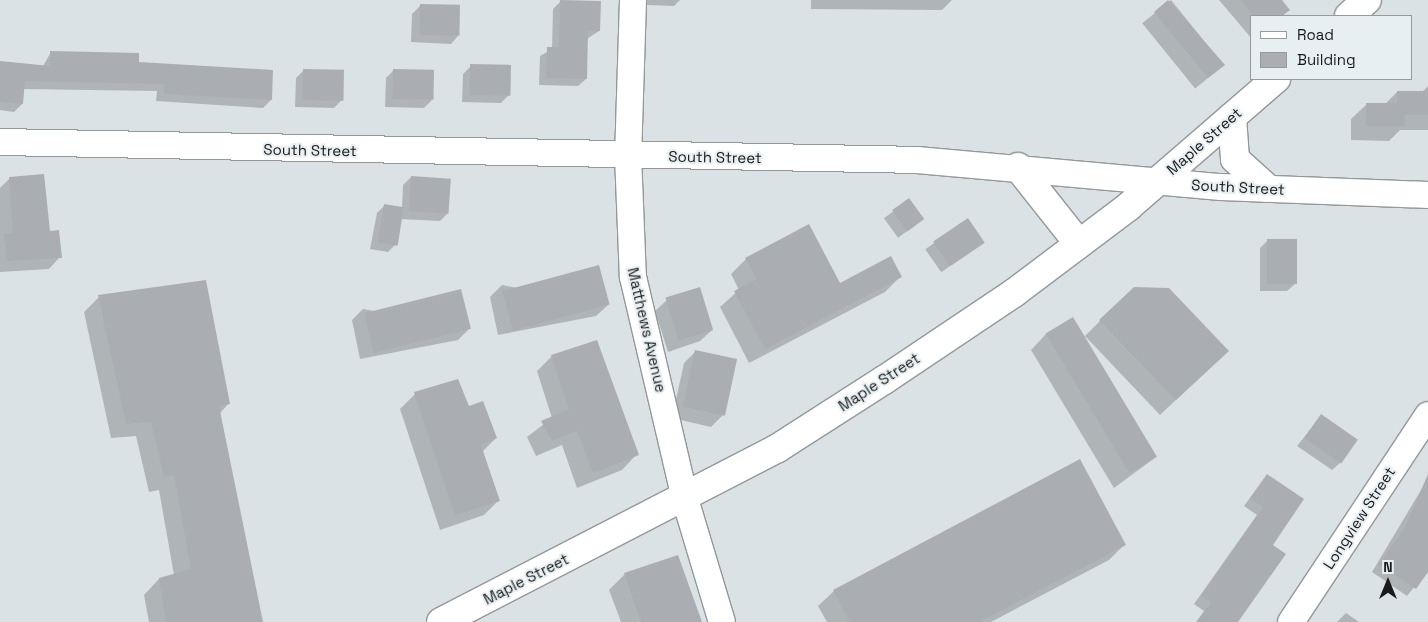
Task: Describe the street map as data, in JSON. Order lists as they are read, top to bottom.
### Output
{
  "streets": {
    "main road": ["Maple Street"],
    "street": ["South Street", "Matthews Avenue", "Longview Street"]
  },
  "crossings": [
    ["Maple Street", "South Street"],
    ["Maple Street", "Matthews Avenue"],
    ["South Street", "Matthews Avenue"]
  ],
  "legend": ["Road", "Building"],
  "north": "top"
}
